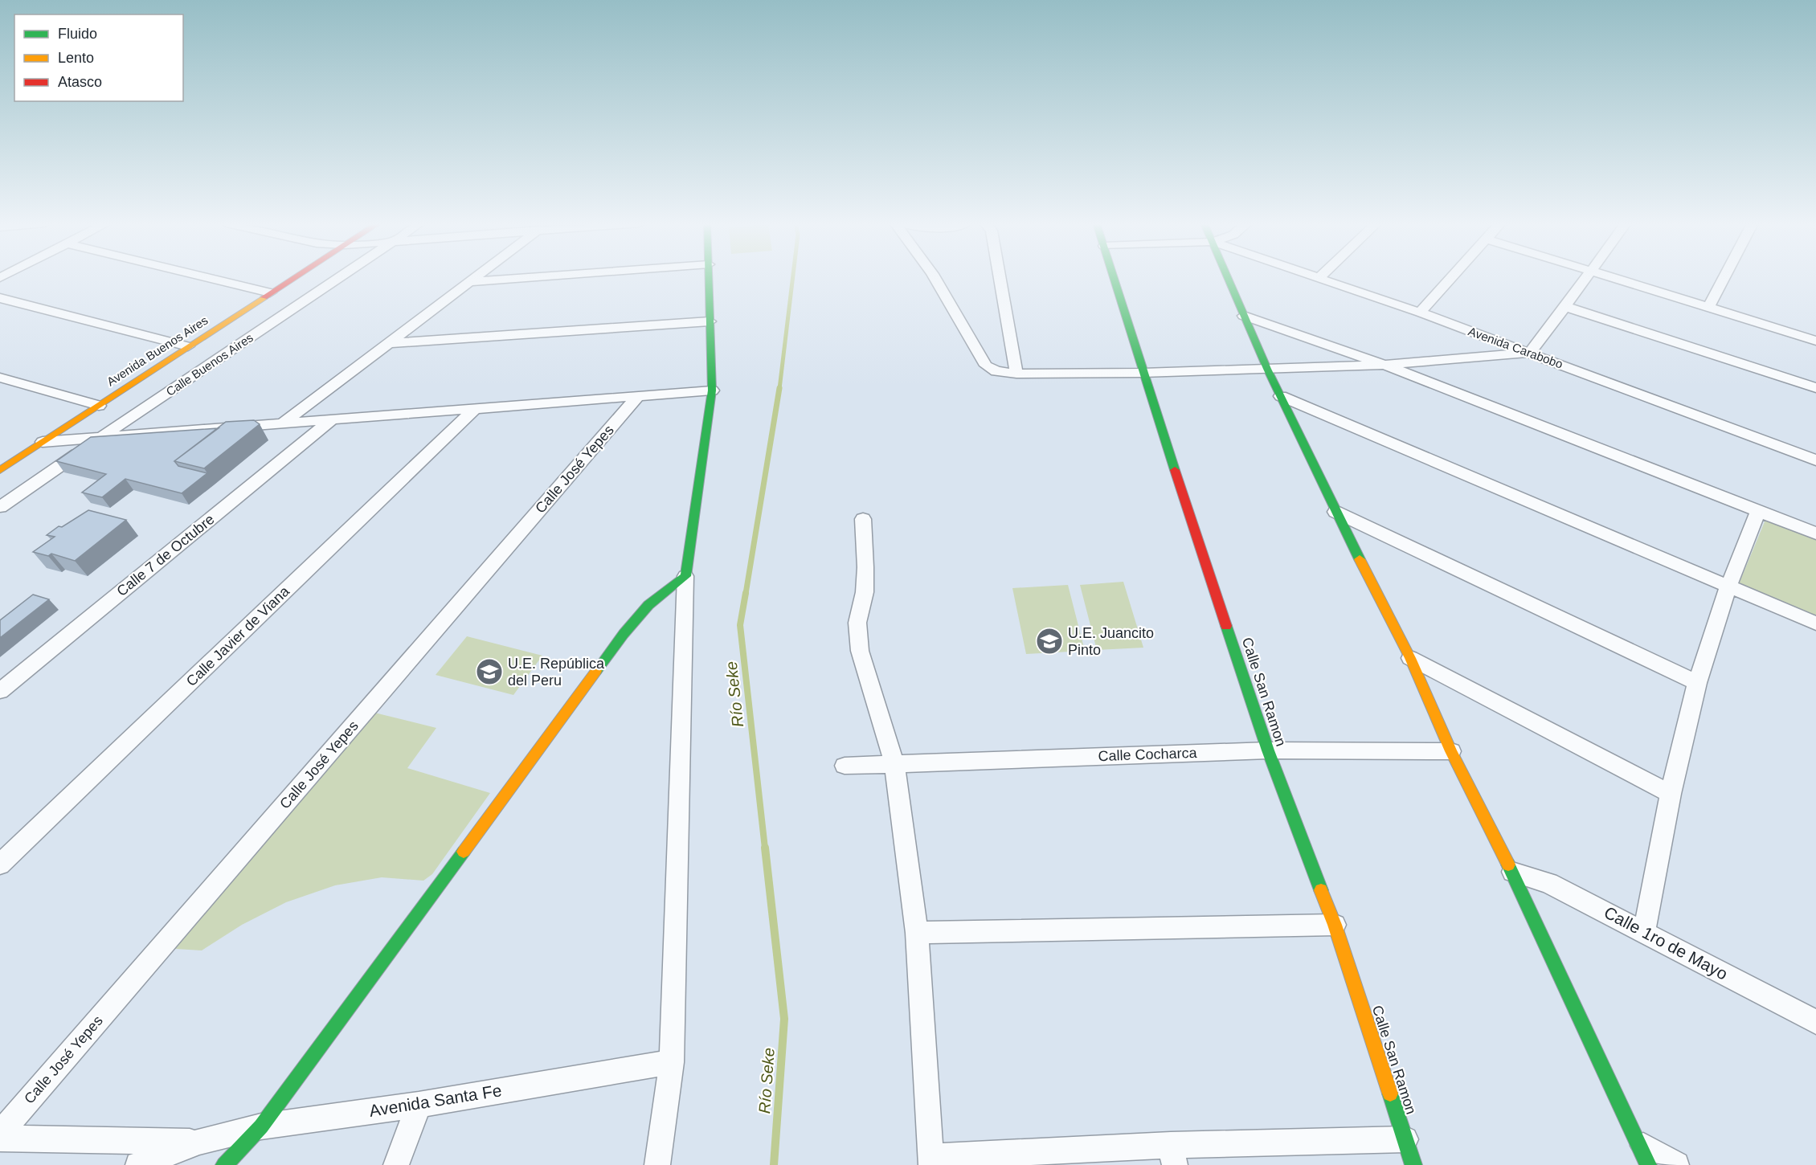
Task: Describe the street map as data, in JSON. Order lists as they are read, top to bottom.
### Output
{
  "streets": {
    "main road": ["Avenida Buenos Aires", "Calle San Ramon"],
    "street": [
      "Avenida Carabobo",
      "Calle Buenos Aires",
      "Calle José Yepes",
      "Calle 7 de Octubre",
      "Calle Javier de Viana",
      "Calle Cocharca",
      "Calle 1ro de Mayo",
      "Avenida Santa Fe"
    ]
  },
  "crossings": [
    ["Calle San Ramon", "Calle Cocharca"]
  ],
  "water": ["Río Seke"],
  "places": {
    "school or university": ["U.E. Juancito Pinto", "U.E. República del Peru"]
  },
  "legend": ["Fluido", "Lento", "Atasco"]
}
